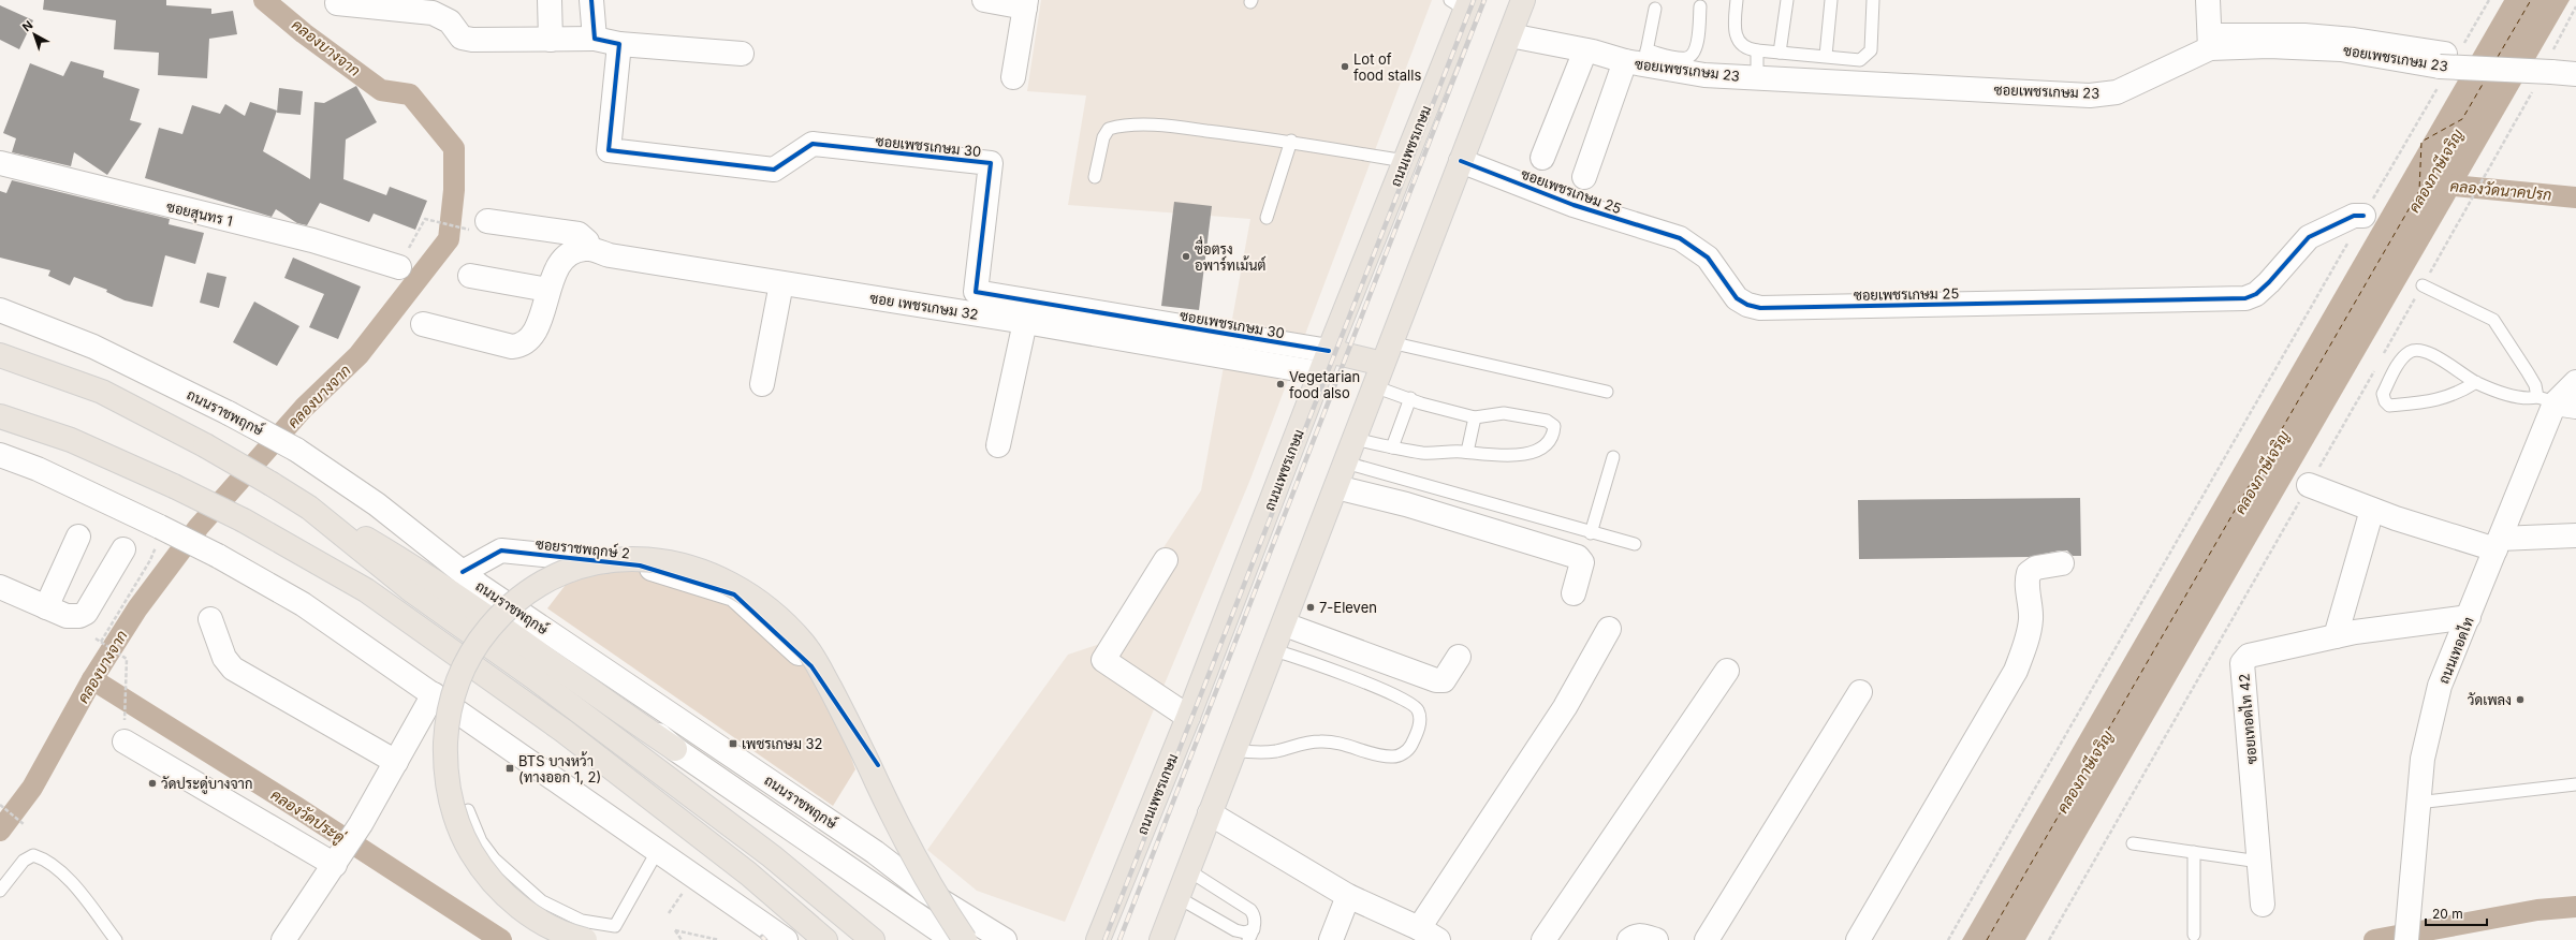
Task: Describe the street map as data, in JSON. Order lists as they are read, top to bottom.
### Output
{
  "streets": {
    "main road": ["ถนนเพชรเกษม"],
    "street": [
      "ซอยเพชรเกษม 23",
      "ซอยเพชรเกษม 30",
      "ซอยเพชรเกษม 25",
      "ซอยสุนทร 1",
      "ซอย เพชรเกษม 32",
      "ถนนราชพฤกษ์",
      "ซอยราชพฤกษ์ 2",
      "ถนนเทอดไท",
      "ซอยเทอดไท 42"
    ]
  },
  "crossings": [
    ["ซอยเพชรเกษม 30", "ถนนเพชรเกษม"],
    ["ถนนเพชรเกษม", "ซอย เพชรเกษม 32"],
    ["ถนนราชพฤกษ์", "ซอยราชพฤกษ์ 2"],
    ["ถนนเทอดไท", "ซอยเทอดไท 42"]
  ],
  "water": [
    "คลองบางจาก",
    "คลองภาษีเจริญ",
    "คลองวัดนาคปรก",
    "คลองวัดประดู่"
  ],
  "places": {
    "other": [
      "Lot of food stalls",
      "ซื่อตรง อพาร์ทเม้นต์",
      "Vegetarian food also",
      "7-Eleven",
      "วัดเพลง",
      "วัดประดู่บางจาก"
    ],
    "transit": ["เพชรเกษม 32", "BTS บางหว้า (ทางออก 1, 2)"]
  },
  "scale_bar": "20 m",
  "north": "top left"
}
